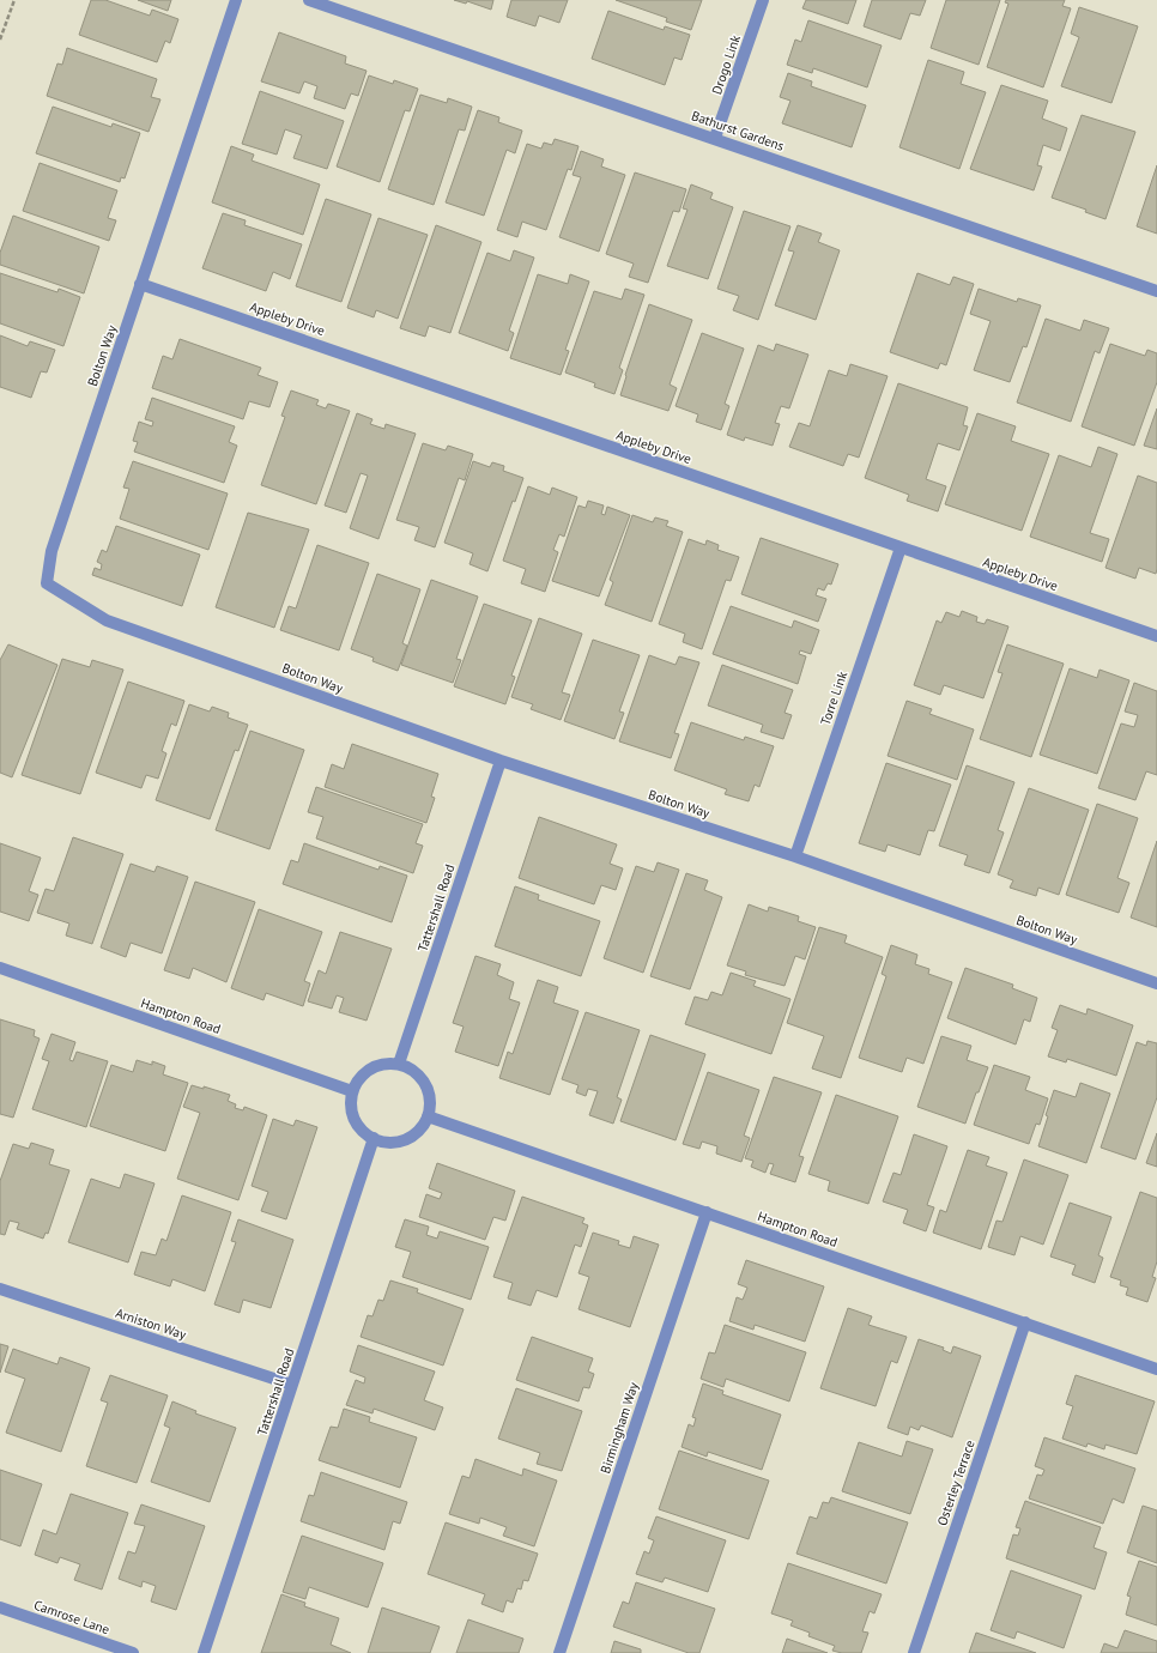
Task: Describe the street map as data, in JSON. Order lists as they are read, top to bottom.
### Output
{
  "streets": {
    "street": [
      "Drogo Link",
      "Bathurst Gardens",
      "Appleby Drive",
      "Bolton Way",
      "Torre Link",
      "Tattershall Road",
      "Hampton Road",
      "Arniston Way",
      "Birmingham Way",
      "Osterley Terrace",
      "Camrose Lane"
    ]
  },
  "crossings": [
    ["Drogo Link", "Bathurst Gardens"],
    ["Appleby Drive", "Bolton Way"],
    ["Appleby Drive", "Torre Link"],
    ["Bolton Way", "Torre Link"],
    ["Bolton Way", "Tattershall Road"],
    ["Tattershall Road", "Hampton Road"],
    ["Tattershall Road", "Arniston Way"],
    ["Hampton Road", "Birmingham Way"],
    ["Hampton Road", "Osterley Terrace"]
  ]
}
